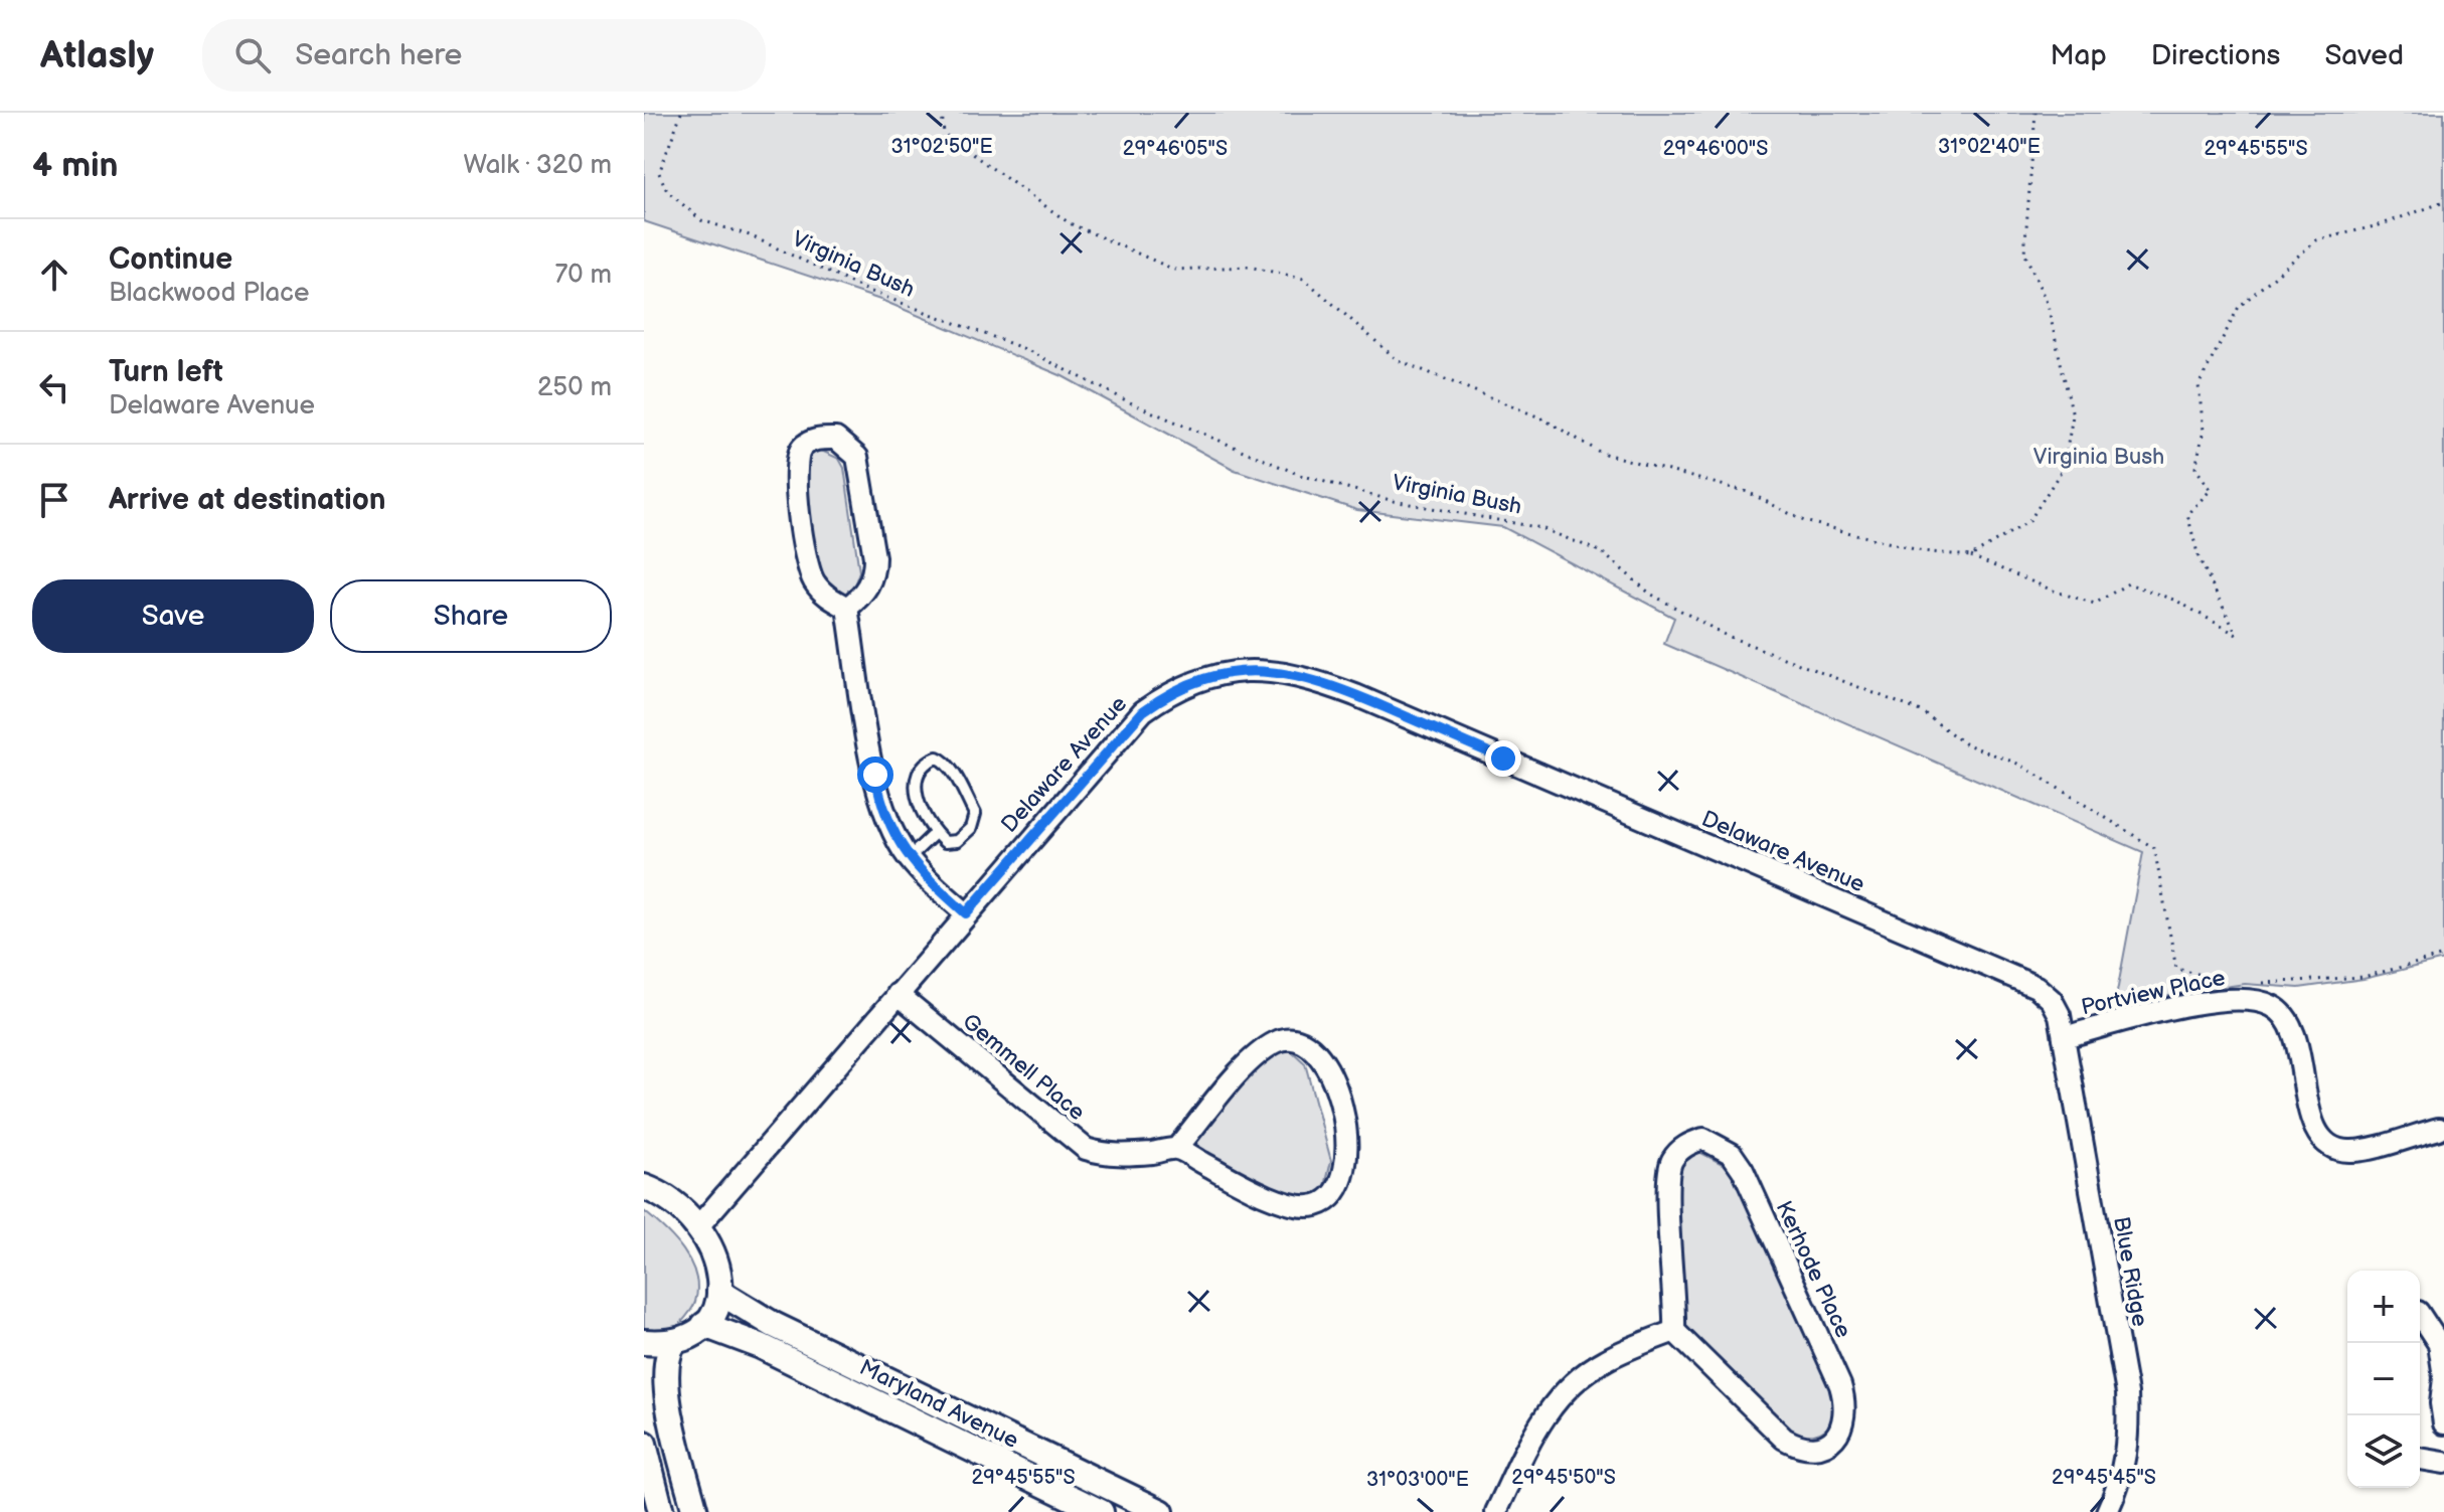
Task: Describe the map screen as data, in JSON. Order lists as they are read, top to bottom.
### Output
{
  "streets": {
    "street": [
      "Delaware Avenue",
      "Portview Place",
      "Gemmell Place",
      "Kerhode Place",
      "Blue Ridge",
      "Maryland Avenue"
    ],
    "path": ["Virginia Bush"]
  },
  "crossings": [
    ["Delaware Avenue", "Portview Place"],
    ["Delaware Avenue", "Gemmell Place"],
    ["Delaware Avenue", "Blue Ridge"],
    ["Portview Place", "Blue Ridge"]
  ],
  "parks": ["Virginia Bush"],
  "page": {
    "header": "Atlasly",
    "search": "Search here",
    "nav": ["Map", "Directions", "Saved"],
    "heading": ["4 min", "Walk · 320 m"],
    "list": [
      ["Continue", "Blackwood Place", "70 m"],
      ["Turn left", "Delaware Avenue", "250 m"],
      "Arrive at destination"
    ],
    "buttons": ["Save", "Share"],
    "map_buttons": ["+", "−"]
  },
  "coordinates": [
    "31°02'40\"E",
    "31°02'50\"E",
    "29°46'05\"S",
    "29°46'00\"S",
    "29°45'55\"S",
    "29°45'50\"S",
    "29°45'45\"S",
    "31°03'00\"E"
  ]
}
